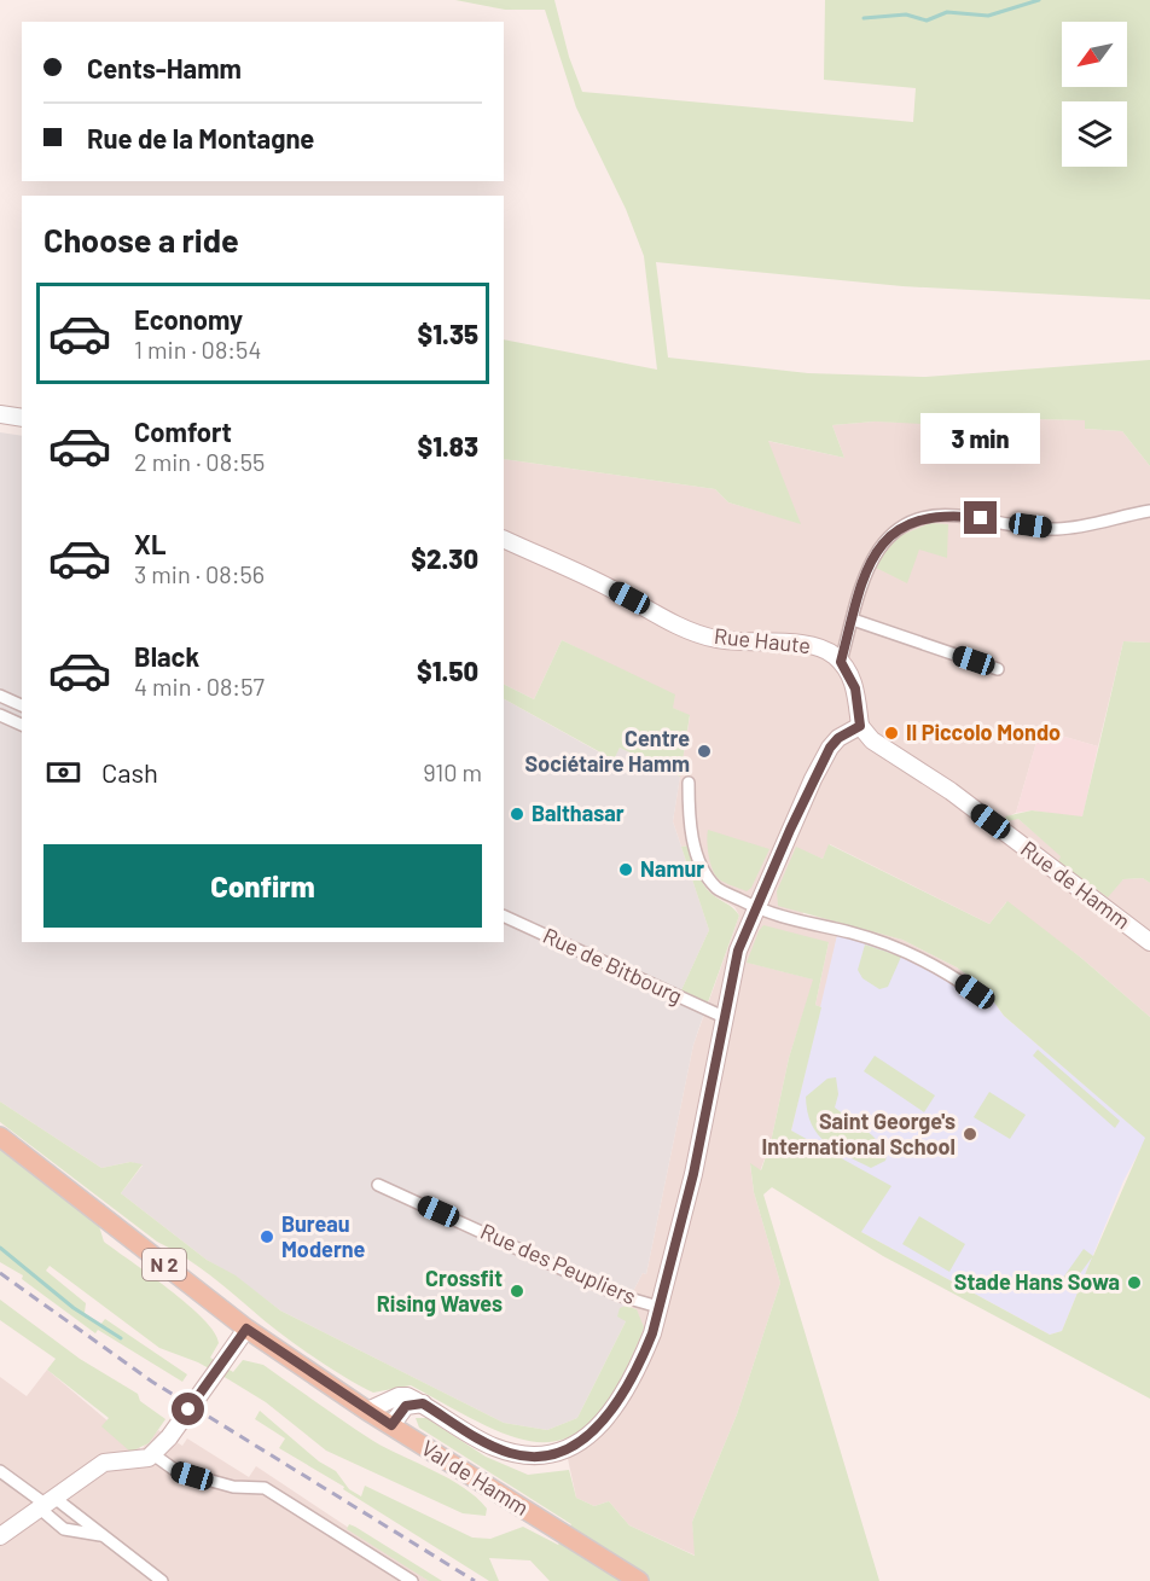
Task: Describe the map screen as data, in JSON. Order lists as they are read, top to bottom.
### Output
{
  "streets": {
    "main road": [
      "Rue Haute",
      "Rue de Hamm",
      "N 2",
      "Rue des Peupliers",
      "Val de Hamm"
    ],
    "street": ["Rue de Bitbourg"]
  },
  "crossings": [
    ["Rue Haute", "Rue de Hamm"],
    ["Rue Haute", "Rue des Peupliers"],
    ["Rue de Hamm", "Rue des Peupliers"],
    ["Rue de Bitbourg", "Rue des Peupliers"],
    ["Rue des Peupliers", "Val de Hamm"]
  ],
  "places": [
    "Il Piccolo Mondo",
    "Centre Sociétaire Hamm",
    "Balthasar",
    "Namur",
    "Saint George's International School",
    "Bureau Moderne",
    "Stade Hans Sowa",
    "Crossfit Rising Waves"
  ],
  "north": "bottom left",
  "page": {
    "banner": ["Cents-Hamm", "Rue de la Montagne"],
    "heading": "Choose a ride",
    "list": [
      {
        "name": "Economy",
        "note": "1 min · 08:54",
        "value": "$1.35"
      },
      {
        "name": "Comfort",
        "note": "2 min · 08:55",
        "value": "$1.83"
      },
      {
        "name": "XL",
        "note": "3 min · 08:56",
        "value": "$2.30"
      },
      {
        "name": "Black",
        "note": "4 min · 08:57",
        "value": "$1.50"
      }
    ],
    "bubble": "3 min",
    "pay": ["Cash", "910 m"],
    "buttons": "Confirm"
  }
}
